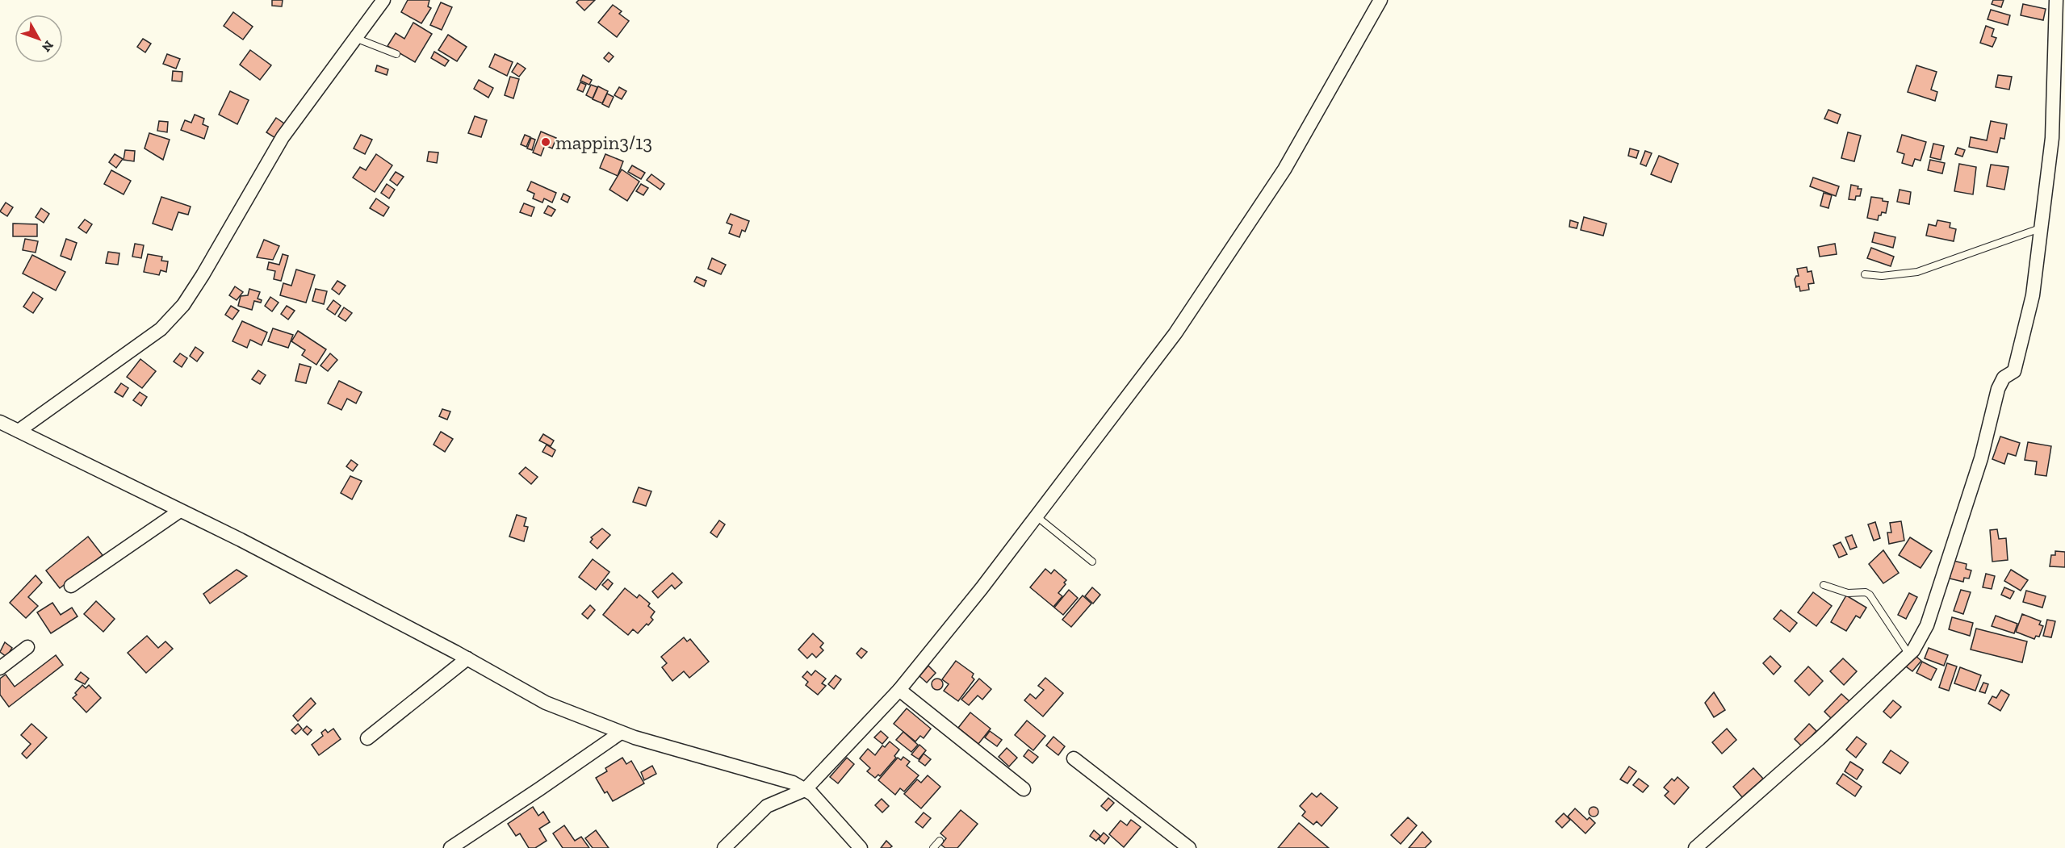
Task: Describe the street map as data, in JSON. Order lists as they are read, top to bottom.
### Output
{
  "places": ["mappin3/13"],
  "north": "bottom right"
}
